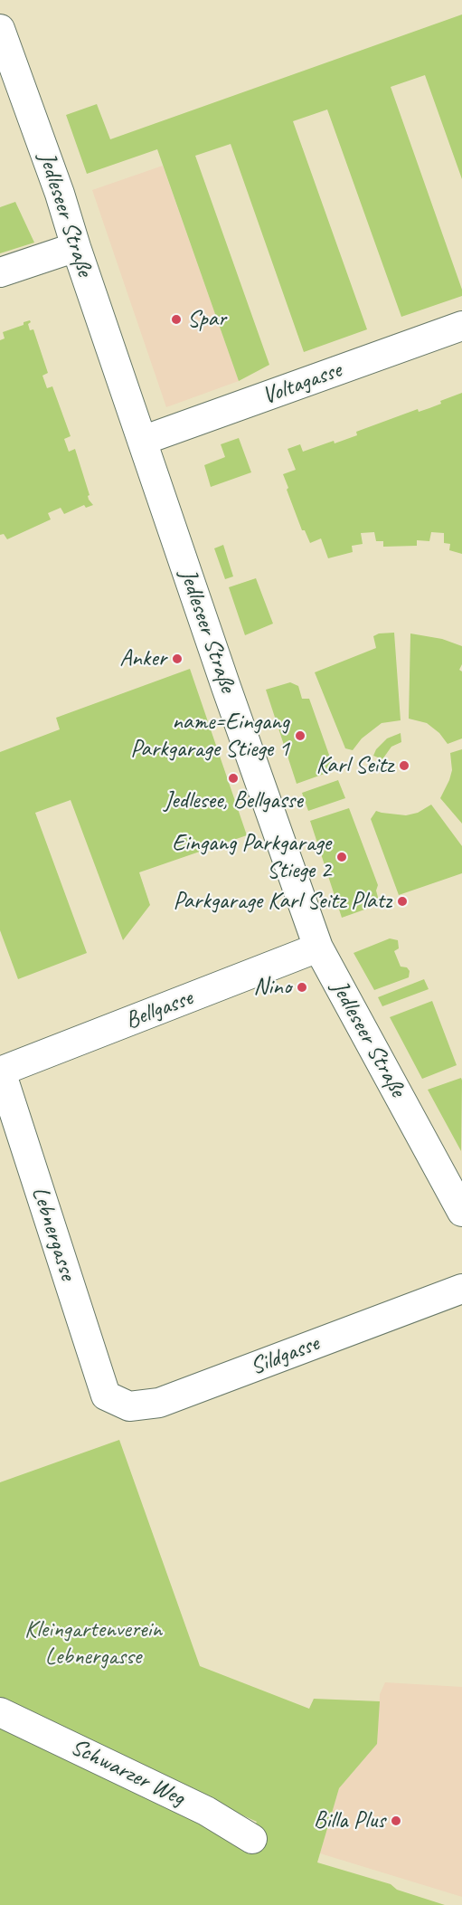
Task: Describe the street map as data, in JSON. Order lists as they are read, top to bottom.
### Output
{
  "streets": {
    "street": [
      "Jedleseer Straße",
      "Voltagasse",
      "Bellgasse",
      "Lebnergasse",
      "Sildgasse",
      "Schwarzer Weg"
    ]
  },
  "crossings": [
    ["Jedleseer Straße", "Voltagasse"],
    ["Jedleseer Straße", "Bellgasse"],
    ["Bellgasse", "Lebnergasse"],
    ["Lebnergasse", "Sildgasse"]
  ],
  "parks": ["Kleingartenverein Lebnergasse"],
  "places": [
    "Spar",
    "Anker",
    "name=Eingang Parkgarage Stiege 1",
    "Karl Seitz",
    "Jedlesee, Bellgasse",
    "Eingang Parkgarage Stiege 2",
    "Parkgarage Karl Seitz Platz",
    "Nino",
    "Billa Plus"
  ]
}
